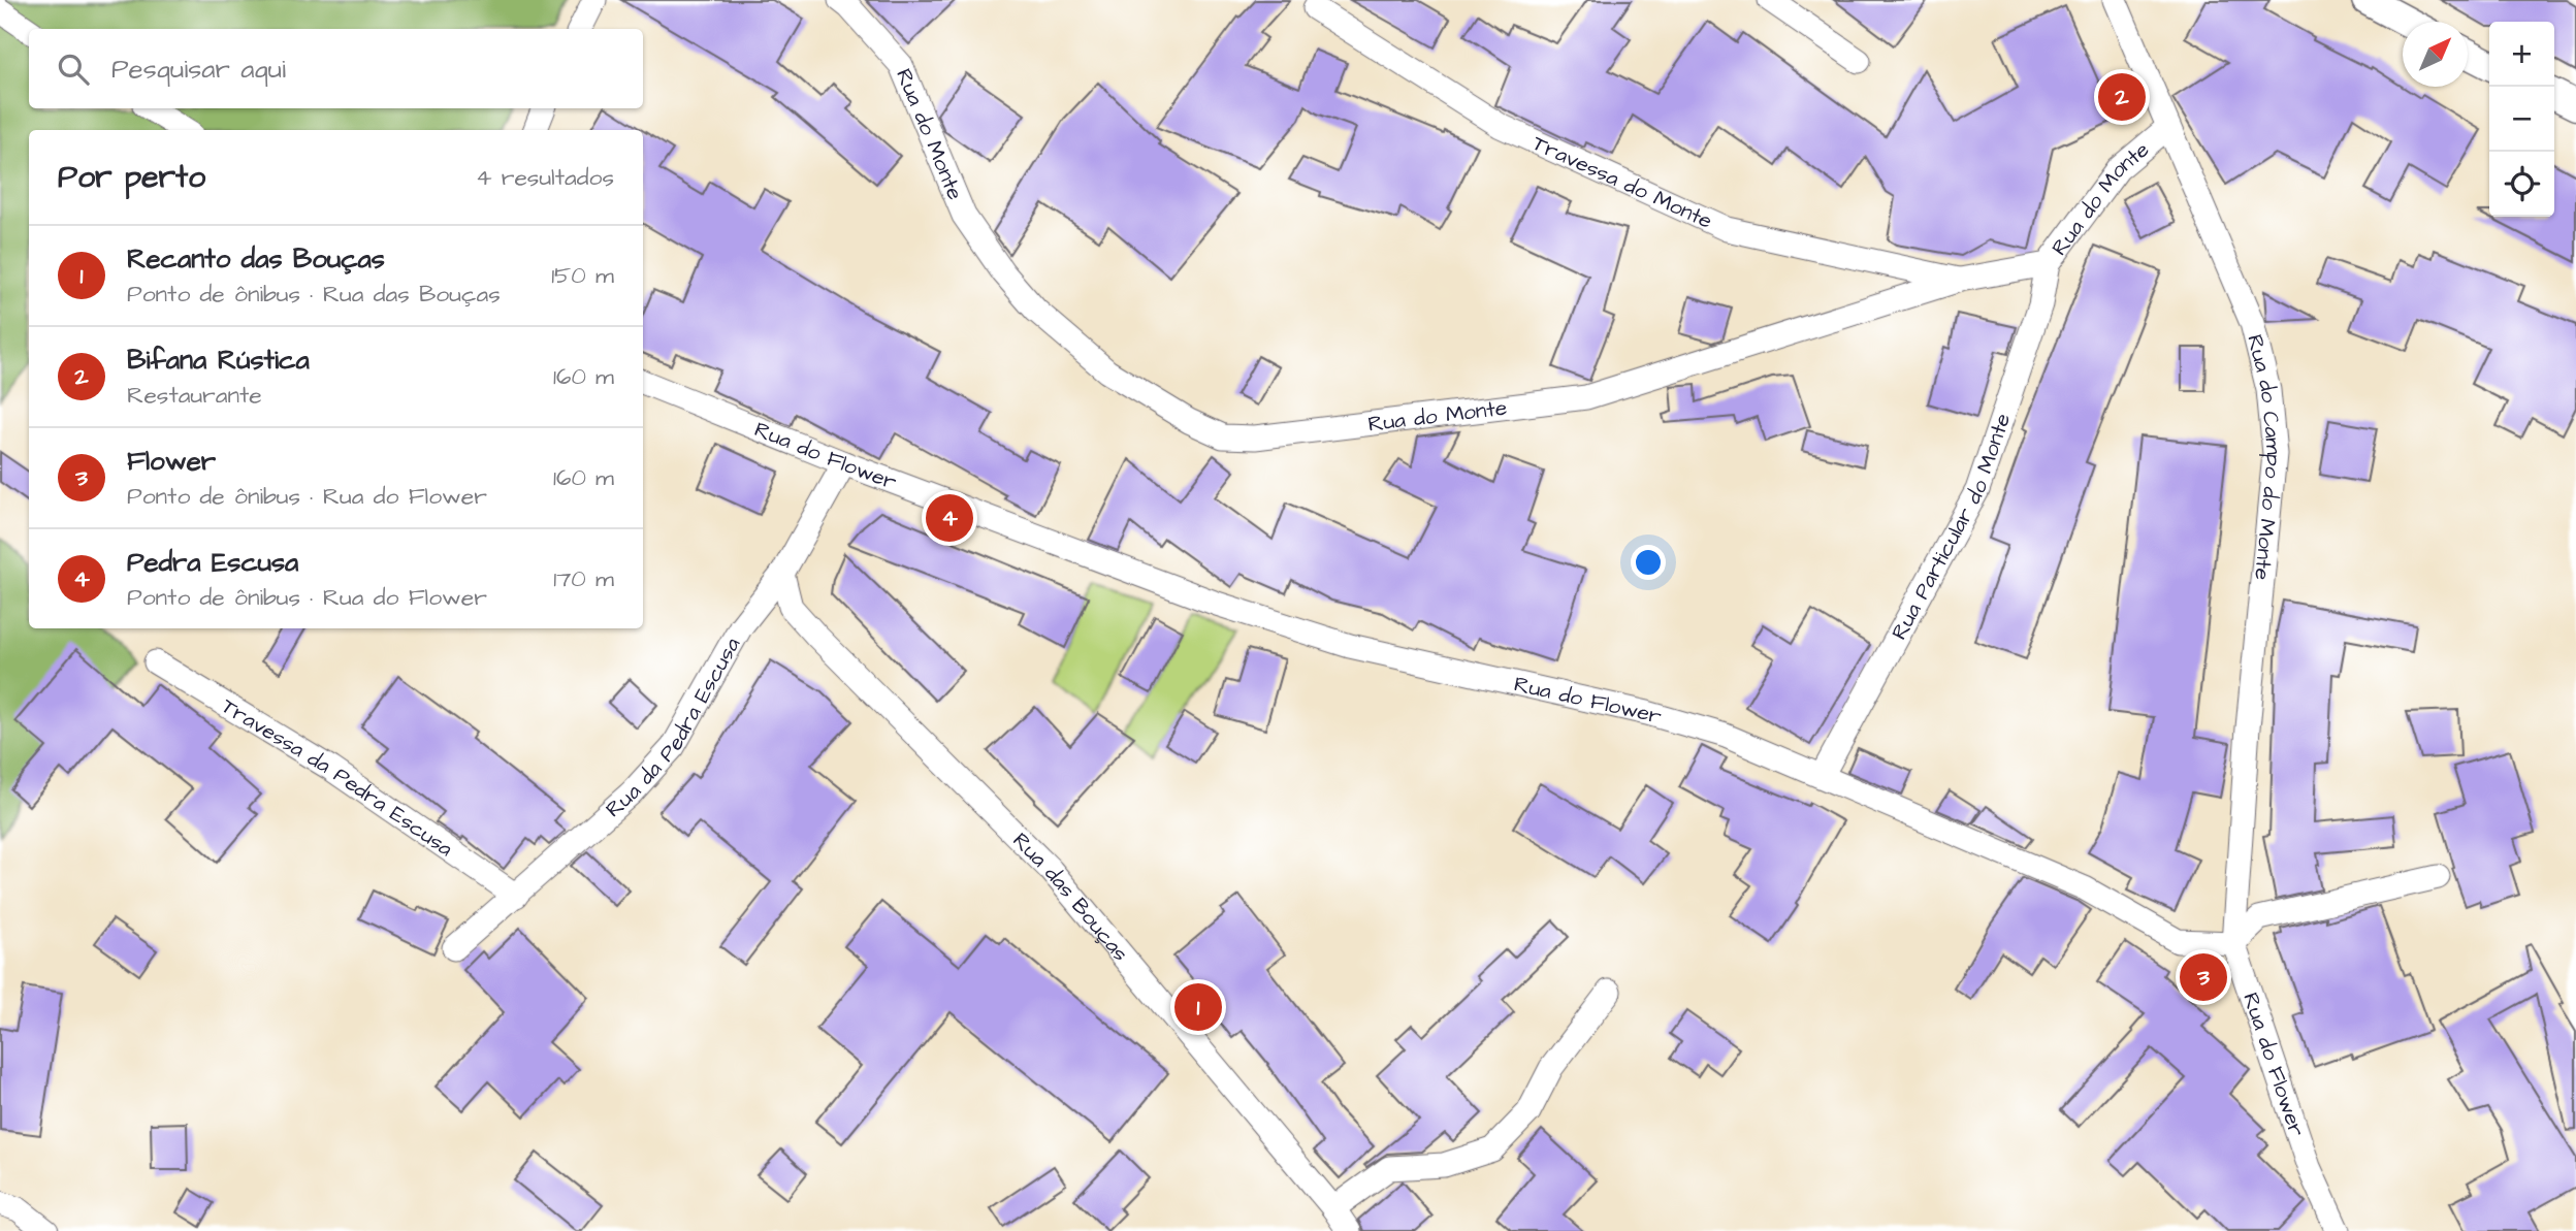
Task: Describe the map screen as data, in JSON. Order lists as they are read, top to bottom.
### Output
{
  "streets": {
    "street": [
      "Rua do Monte",
      "Travessa do Monte",
      "Rua do Flower",
      "Rua do Campo do Monte",
      "Rua Particular do Monte",
      "Rua da Pedra Escusa",
      "Travessa da Pedra Escusa",
      "Rua das Bouças"
    ]
  },
  "crossings": [
    ["Rua do Monte", "Travessa do Monte"],
    ["Rua do Monte", "Rua do Campo do Monte"],
    ["Rua do Monte", "Rua Particular do Monte"],
    ["Rua do Flower", "Rua do Campo do Monte"],
    ["Rua do Flower", "Rua Particular do Monte"],
    ["Rua do Flower", "Rua da Pedra Escusa"],
    ["Rua da Pedra Escusa", "Travessa da Pedra Escusa"],
    ["Rua da Pedra Escusa", "Rua das Bouças"]
  ],
  "north": "top right",
  "page": {
    "map_buttons": ["+", "−"],
    "search": "Pesquisar aqui",
    "pins": [
      "2",
      "4",
      "3",
      "1"
    ],
    "heading": ["Por perto", "4 resultados"],
    "list": [
      {
        "mark": "1",
        "name": "Recanto das Bouças",
        "note": "Ponto de ônibus · Rua das Bouças",
        "value": "150 m"
      },
      {
        "mark": "2",
        "name": "Bifana Rústica",
        "note": "Restaurante",
        "value": "160 m"
      },
      {
        "mark": "3",
        "name": "Flower",
        "note": "Ponto de ônibus · Rua do Flower",
        "value": "160 m"
      },
      {
        "mark": "4",
        "name": "Pedra Escusa",
        "note": "Ponto de ônibus · Rua do Flower",
        "value": "170 m"
      }
    ]
  }
}
